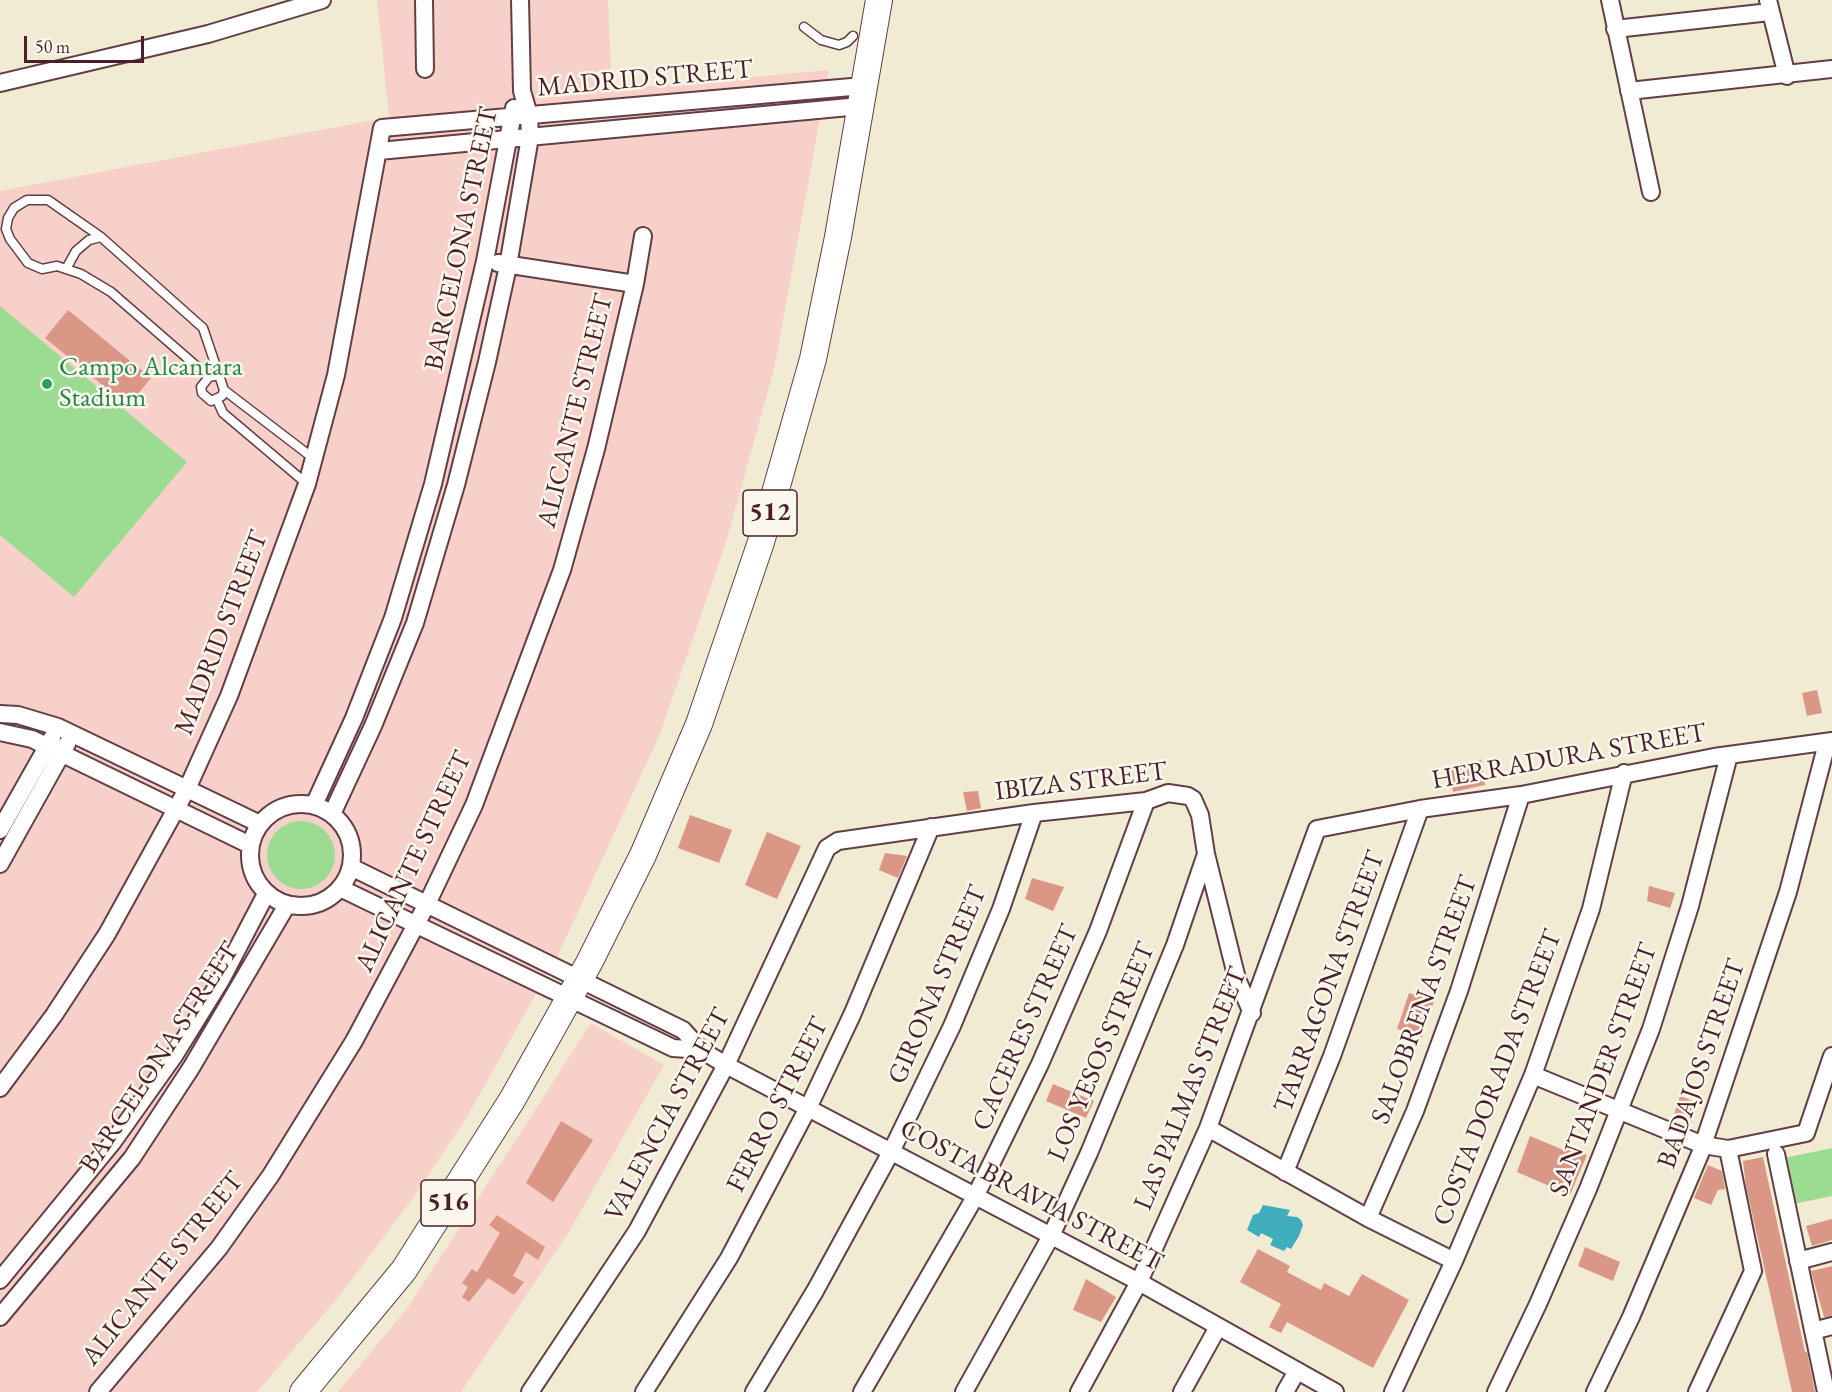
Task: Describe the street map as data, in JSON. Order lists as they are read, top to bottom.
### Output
{
  "streets": {
    "main road": ["512", "516"],
    "street": [
      "MADRID STREET",
      "BARCELONA STREET",
      "ALICANTE STREET",
      "HERRADURA STREET",
      "IBIZA STREET",
      "TARRAGONA STREET",
      "GIRONA STREET",
      "SALOBRENA STREET",
      "CACERES STREET",
      "LOS YESOS STREET",
      "BADAJOS STREET",
      "SANTANDER STREET",
      "COSTA DORADA STREET",
      "LAS PALMAS STREET",
      "FERRO STREET",
      "VALENCIA STREET",
      "COSTA BRAVIA STREET"
    ]
  },
  "crossings": [
    ["MADRID STREET", "BARCELONA STREET"],
    ["MADRID STREET", "512"],
    ["BARCELONA STREET", "ALICANTE STREET"],
    ["512", "COSTA BRAVIA STREET"],
    ["512", "516"],
    ["HERRADURA STREET", "TARRAGONA STREET"],
    ["HERRADURA STREET", "SALOBRENA STREET"],
    ["HERRADURA STREET", "BADAJOS STREET"],
    ["HERRADURA STREET", "SANTANDER STREET"],
    ["HERRADURA STREET", "COSTA DORADA STREET"],
    ["HERRADURA STREET", "LAS PALMAS STREET"],
    ["IBIZA STREET", "GIRONA STREET"],
    ["IBIZA STREET", "CACERES STREET"],
    ["IBIZA STREET", "LOS YESOS STREET"],
    ["IBIZA STREET", "LAS PALMAS STREET"],
    ["IBIZA STREET", "FERRO STREET"],
    ["IBIZA STREET", "VALENCIA STREET"],
    ["GIRONA STREET", "COSTA BRAVIA STREET"],
    ["CACERES STREET", "COSTA BRAVIA STREET"],
    ["LOS YESOS STREET", "COSTA BRAVIA STREET"],
    ["LAS PALMAS STREET", "COSTA BRAVIA STREET"],
    ["FERRO STREET", "COSTA BRAVIA STREET"],
    ["VALENCIA STREET", "COSTA BRAVIA STREET"],
    ["COSTA BRAVIA STREET", "516"]
  ],
  "places": ["Campo Alcantara Stadium"],
  "scale_bar": "50 m"
}
